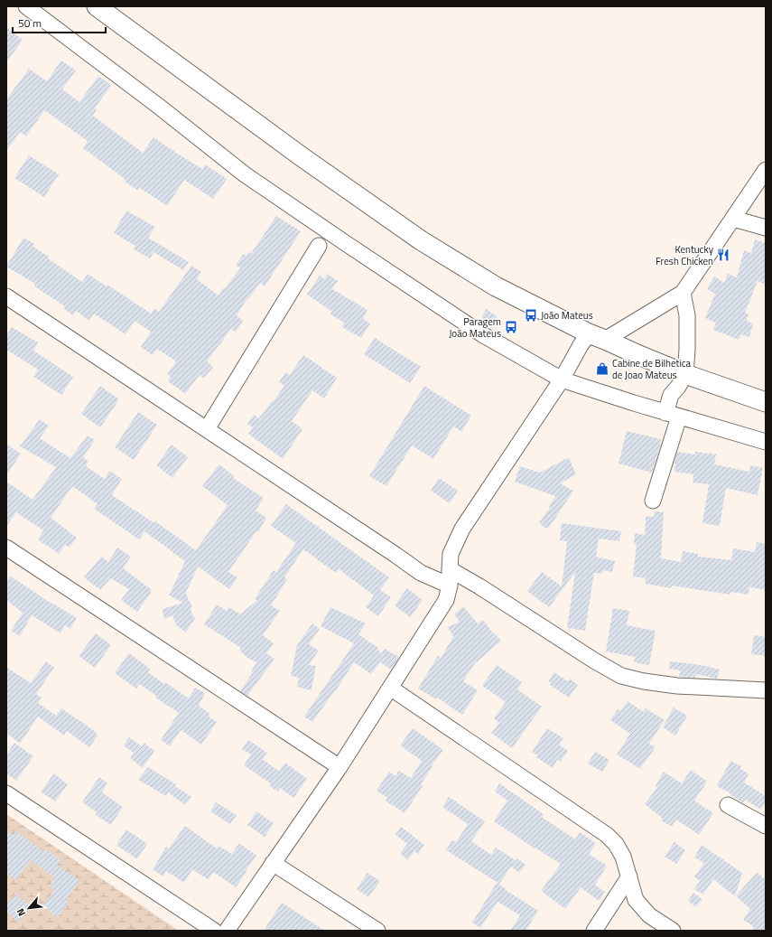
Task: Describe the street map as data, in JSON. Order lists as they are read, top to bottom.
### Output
{
  "places": {
    "restaurant": ["Kentucky Fresh Chicken"],
    "bus stop": ["João Mateus", "Paragem João Mateus"],
    "shop": ["Cabine de Bilhetica de Joao Mateus"]
  },
  "scale_bar": "50 m",
  "north": "bottom left"
}
